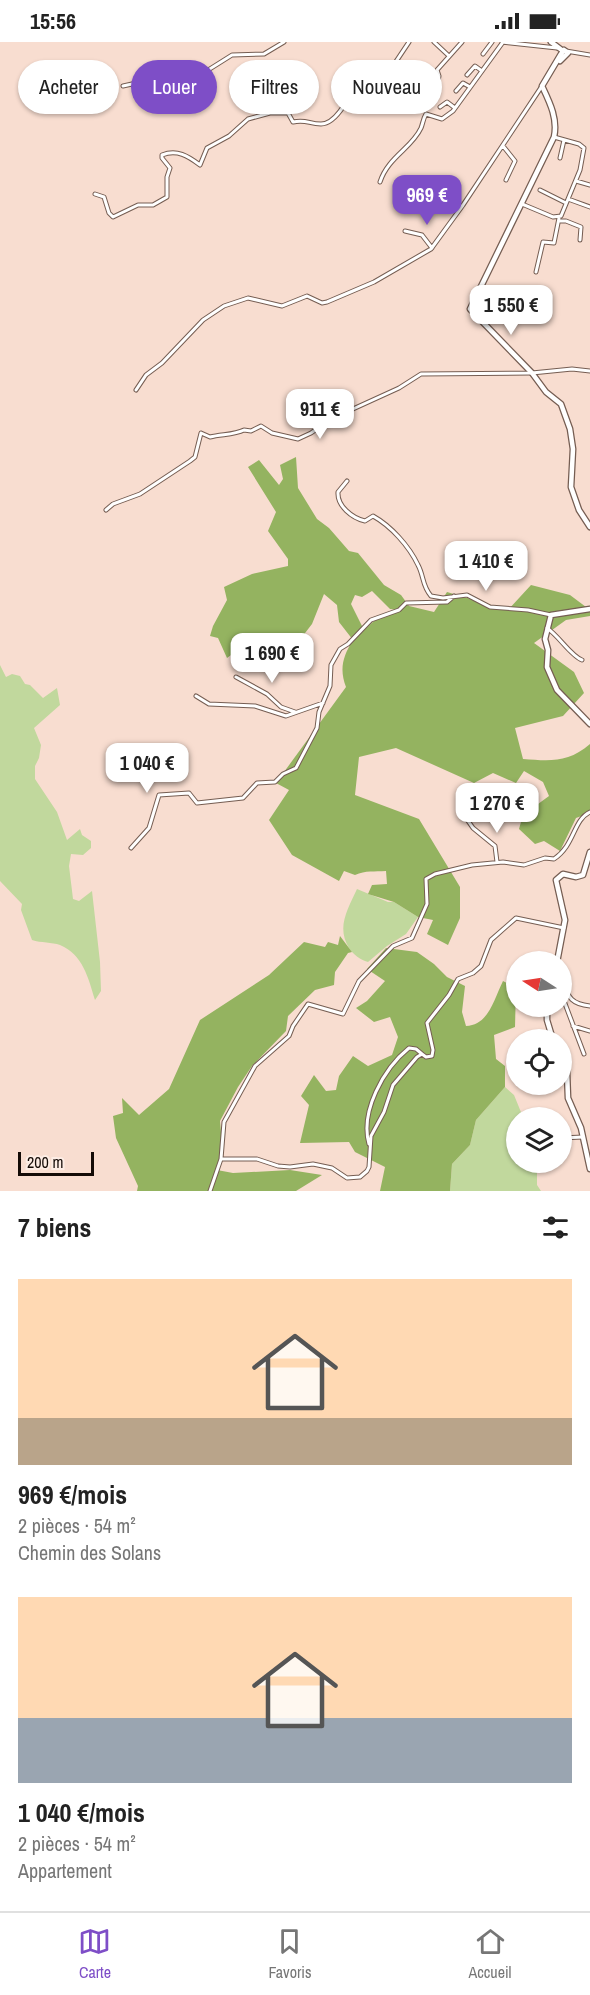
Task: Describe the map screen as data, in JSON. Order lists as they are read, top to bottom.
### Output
{
  "scale_bar": "200 m",
  "north": "left",
  "page": {
    "status": "15:56",
    "chip": [
      "Acheter",
      "Louer",
      "Filtres",
      "Nouveau"
    ],
    "price": [
      "969 €",
      "1 550 €",
      "911 €",
      "1 410 €",
      "1 690 €",
      "1 040 €",
      "1 270 €"
    ],
    "scale": "200 m",
    "heading": "7 biens",
    "list": [
      {
        "name": "969 €/mois",
        "note": "2 pièces · 54 m² · Chemin des Solans"
      },
      {
        "name": "1 040 €/mois",
        "note": "2 pièces · 54 m² · Appartement"
      }
    ],
    "tabs": ["Carte", "Favoris", "Accueil"]
  }
}
